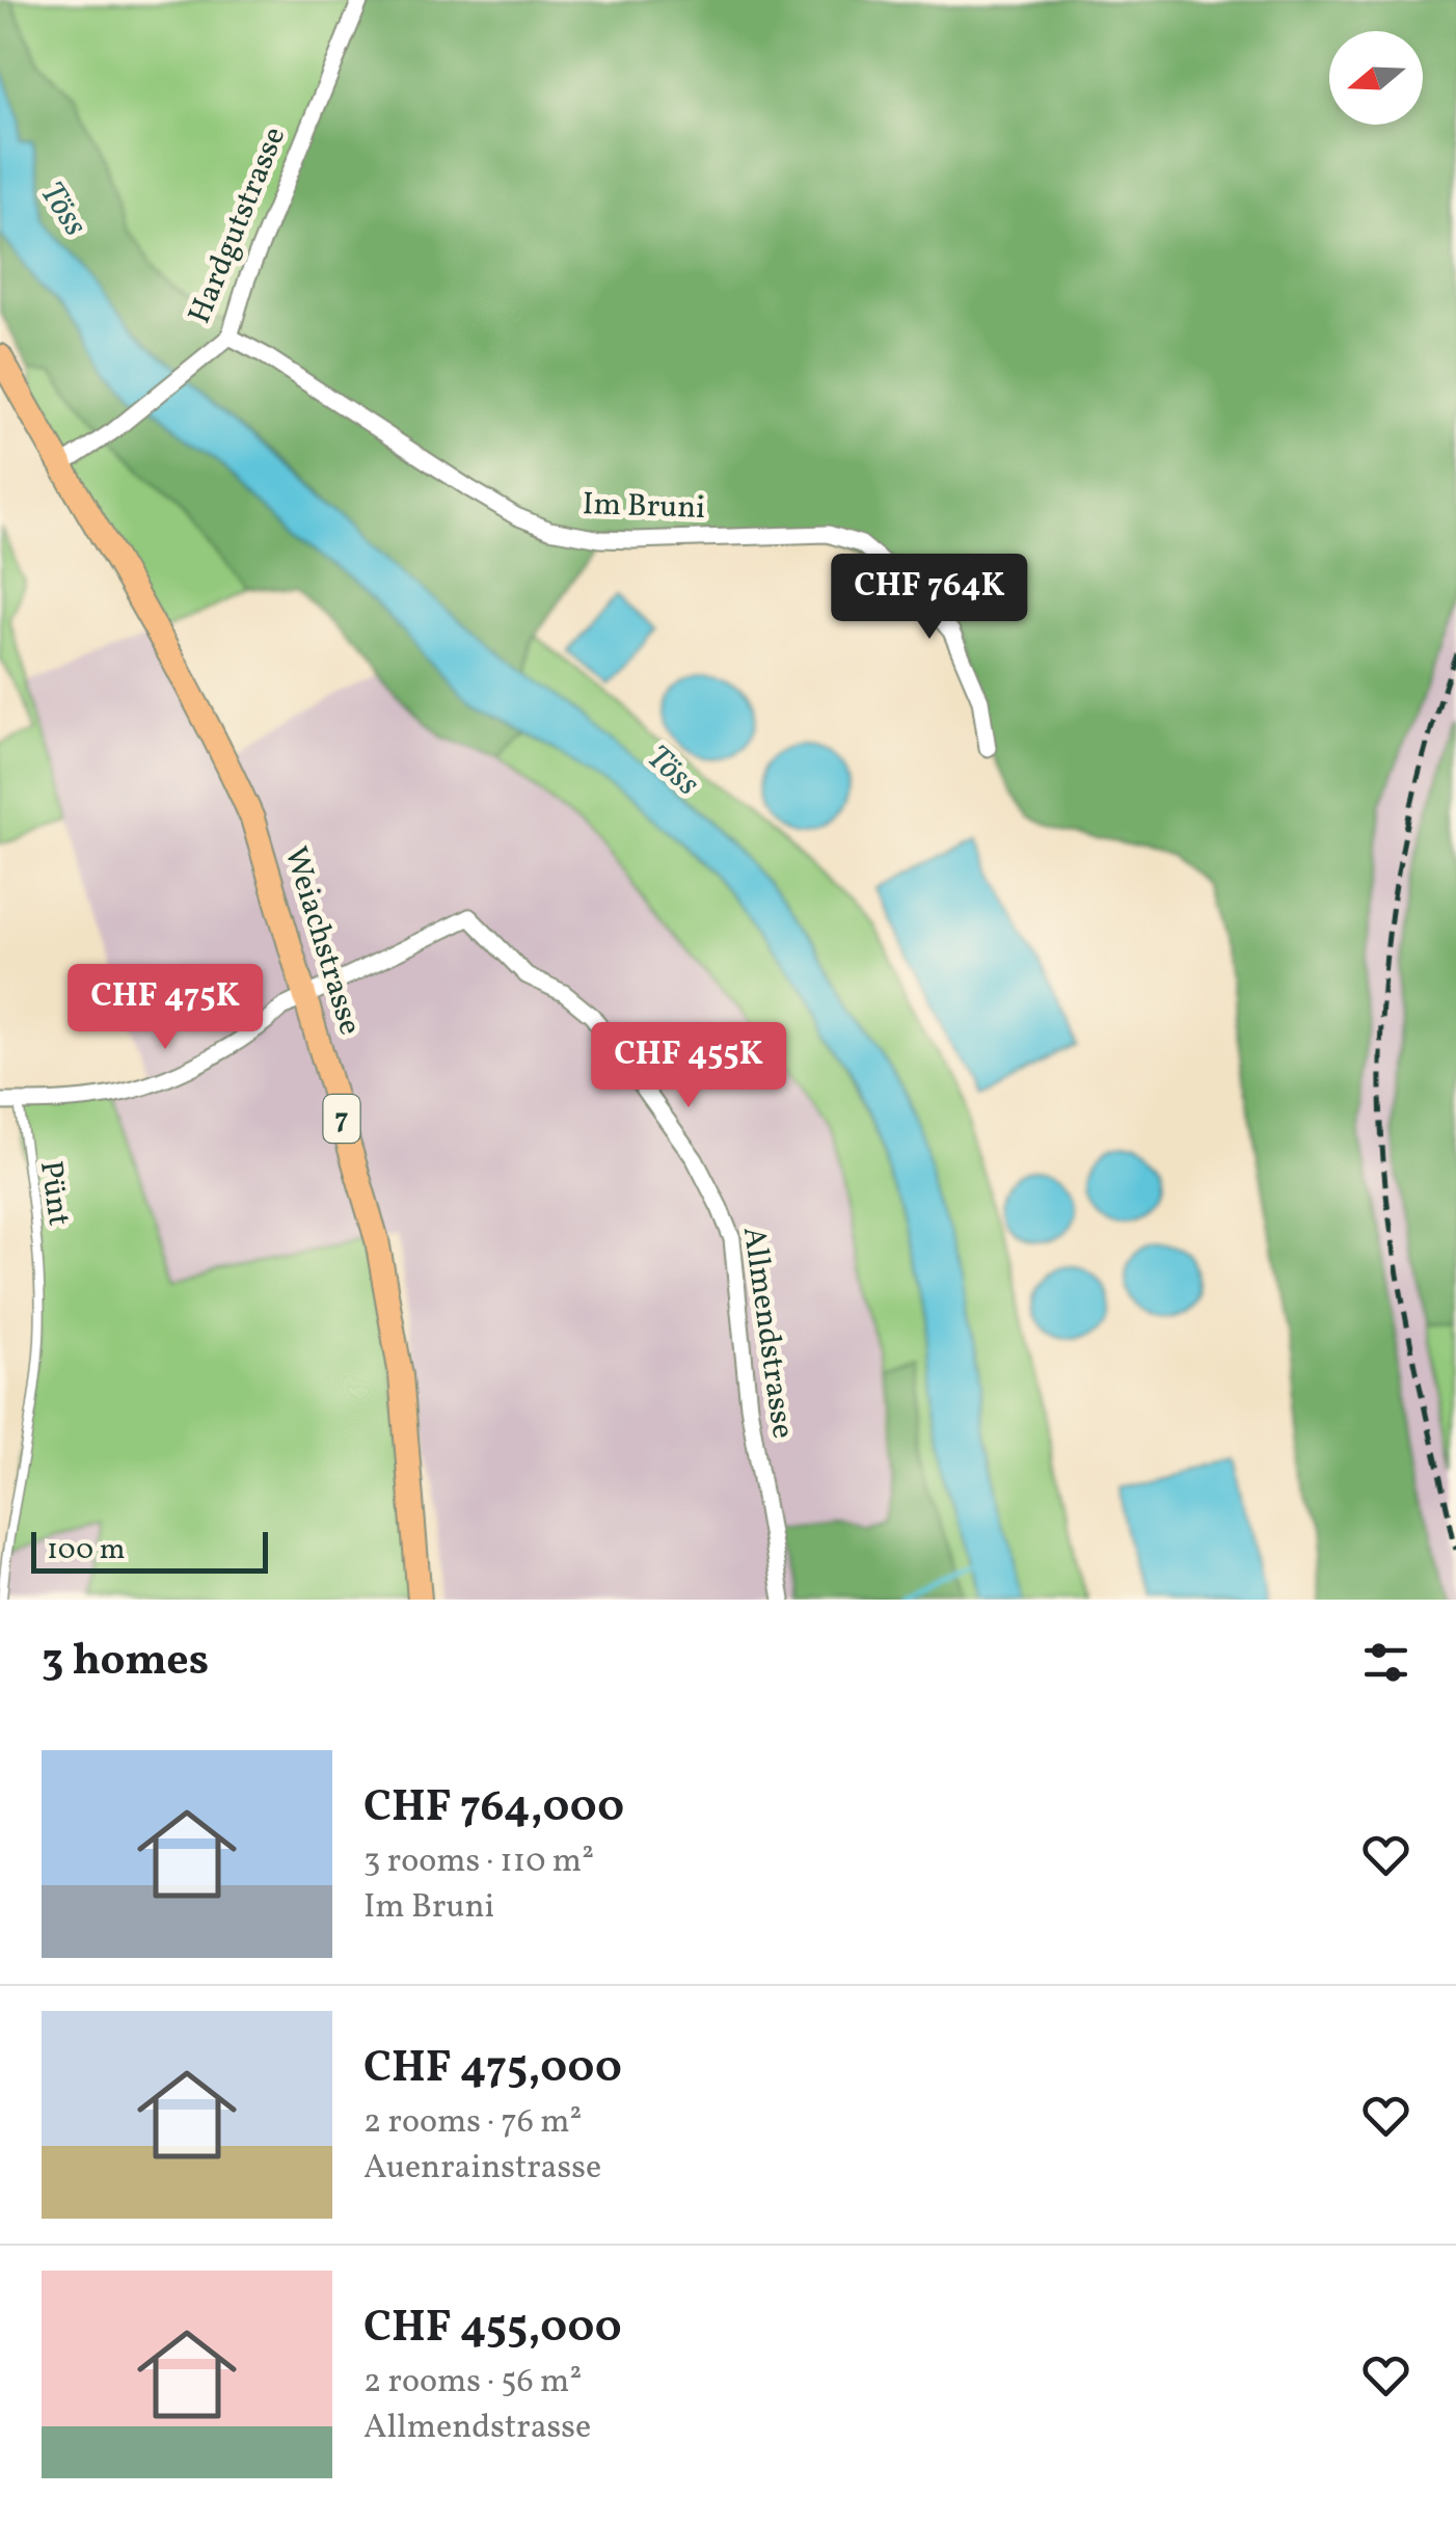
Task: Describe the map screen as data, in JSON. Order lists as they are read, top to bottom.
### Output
{
  "streets": {
    "main road": ["Weiachstrasse", "7"],
    "street": ["Hardgutstrasse", "Im Bruni", "Allmendstrasse"],
    "lane": ["Pünt"]
  },
  "crossings": [
    ["Hardgutstrasse", "Im Bruni"],
    ["Hardgutstrasse", "Weiachstrasse"],
    ["Weiachstrasse", "Allmendstrasse"]
  ],
  "water": ["Töss"],
  "scale_bar": "100 m",
  "north": "left",
  "page": {
    "price": ["CHF 764K", "CHF 475K", "CHF 455K"],
    "scale": "100 m",
    "heading": "3 homes",
    "list": [
      {
        "name": "CHF 764,000",
        "note": "3 rooms · 110 m² · Im Bruni"
      },
      {
        "name": "CHF 475,000",
        "note": "2 rooms · 76 m² · Auenrainstrasse"
      },
      {
        "name": "CHF 455,000",
        "note": "2 rooms · 56 m² · Allmendstrasse"
      }
    ]
  }
}
